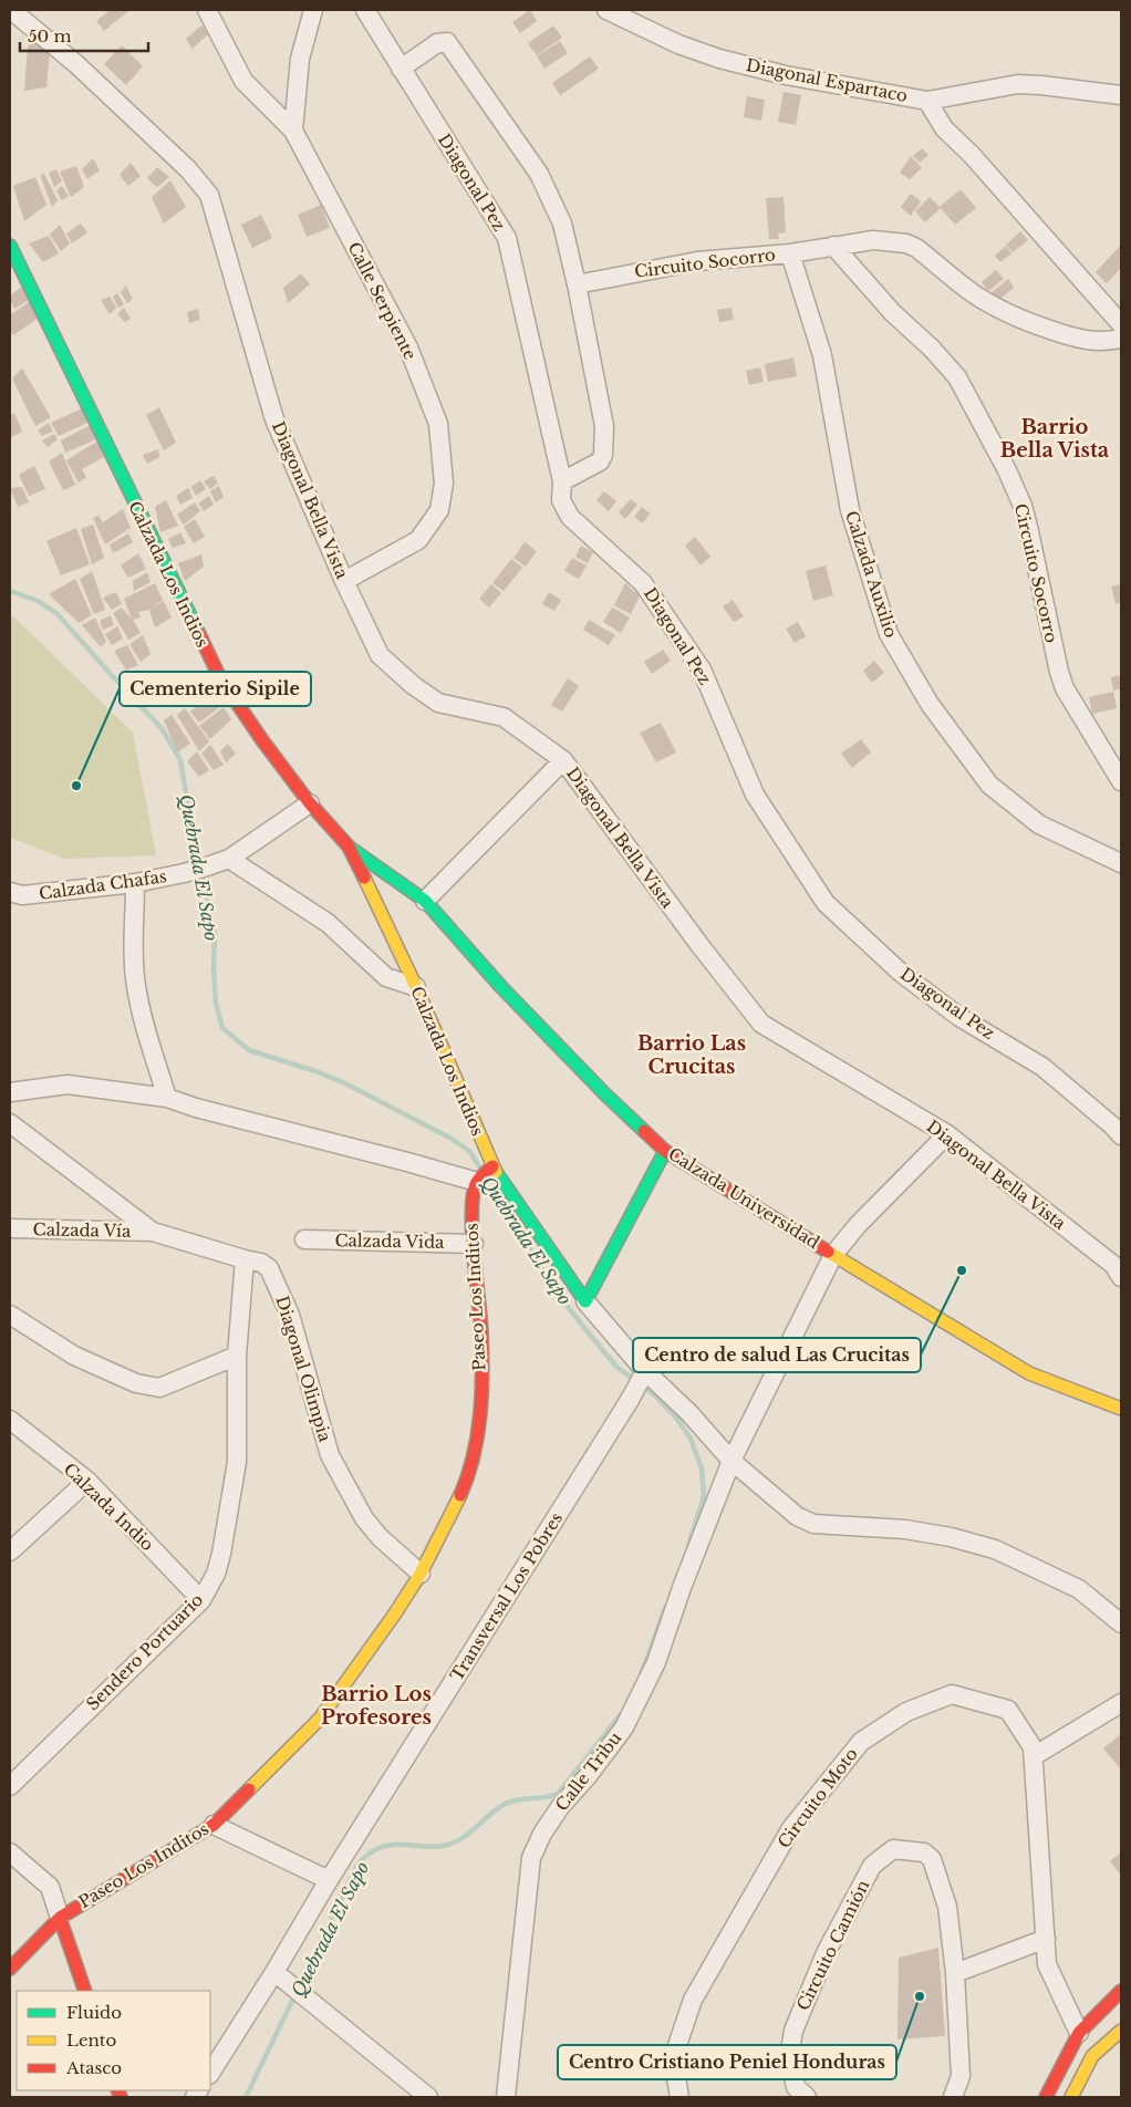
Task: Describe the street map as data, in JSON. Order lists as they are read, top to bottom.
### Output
{
  "streets": {
    "street": [
      "Diagonal Espartaco",
      "Diagonal Pez",
      "Circuito Socorro",
      "Calle Serpiente",
      "Diagonal Bella Vista",
      "Calzada Los Indios",
      "Calzada Auxilio",
      "Calzada Chafas",
      "Calzada Universidad",
      "Calzada Vía",
      "Calzada Vida",
      "Paseo Los Inditos",
      "Diagonal Olimpia",
      "Calzada Indio",
      "Transversal Los Pobres",
      "Sendero Portuario",
      "Calle Tribu",
      "Circuito Moto",
      "Circuito Camión"
    ]
  },
  "crossings": [
    ["Circuito Socorro", "Calzada Auxilio"],
    ["Calle Serpiente", "Diagonal Bella Vista"],
    ["Diagonal Bella Vista", "Calle Tribu"],
    ["Calzada Los Indios", "Calzada Chafas"],
    ["Calzada Los Indios", "Calzada Universidad"],
    ["Calzada Los Indios", "Transversal Los Pobres"],
    ["Calzada Los Indios", "Calle Tribu"],
    ["Calzada Universidad", "Calle Tribu"],
    ["Calzada Vía", "Diagonal Olimpia"],
    ["Calzada Vida", "Paseo Los Inditos"],
    ["Paseo Los Inditos", "Diagonal Olimpia"],
    ["Diagonal Olimpia", "Sendero Portuario"],
    ["Calzada Indio", "Sendero Portuario"]
  ],
  "districts": ["Barrio Bella Vista", "Barrio Las Crucitas", "Barrio Los Profesores"],
  "water": ["Quebrada El Sapo"],
  "places": ["Cementerio Sipile", "Centro de salud Las Crucitas", "Centro Cristiano Peniel Honduras"],
  "legend": ["Fluido", "Lento", "Atasco"],
  "scale_bar": "50 m"
}
